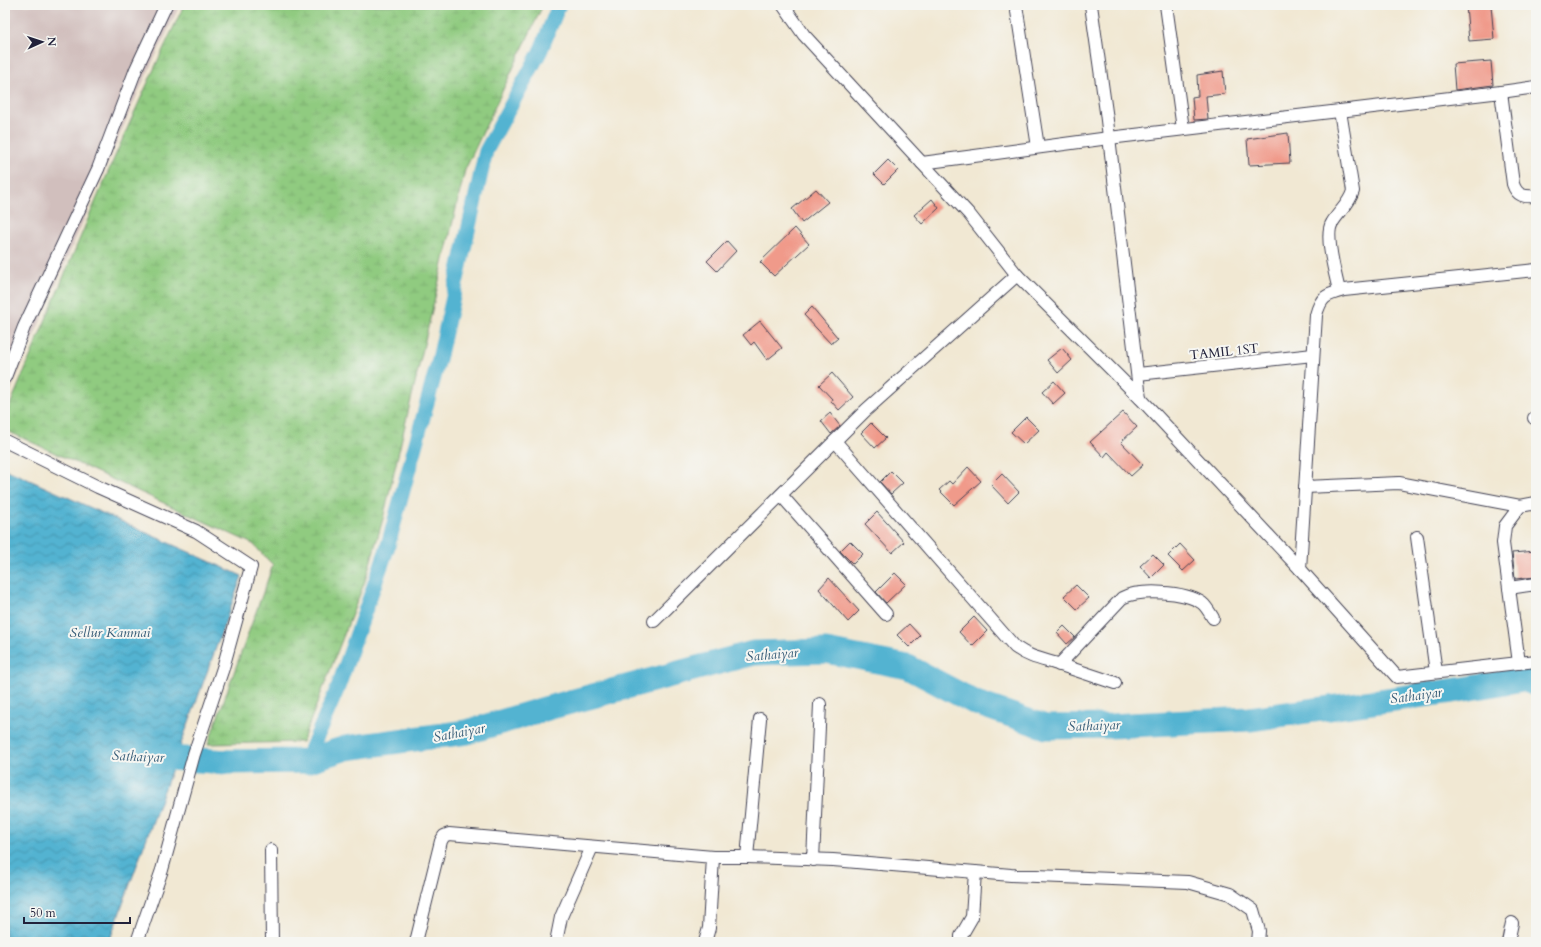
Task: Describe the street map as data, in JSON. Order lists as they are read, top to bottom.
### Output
{
  "streets": {
    "street": ["TAMIL 1ST"]
  },
  "water": ["Sellur Kanmai", "Sathaiyar"],
  "scale_bar": "50 m",
  "north": "right"
}
